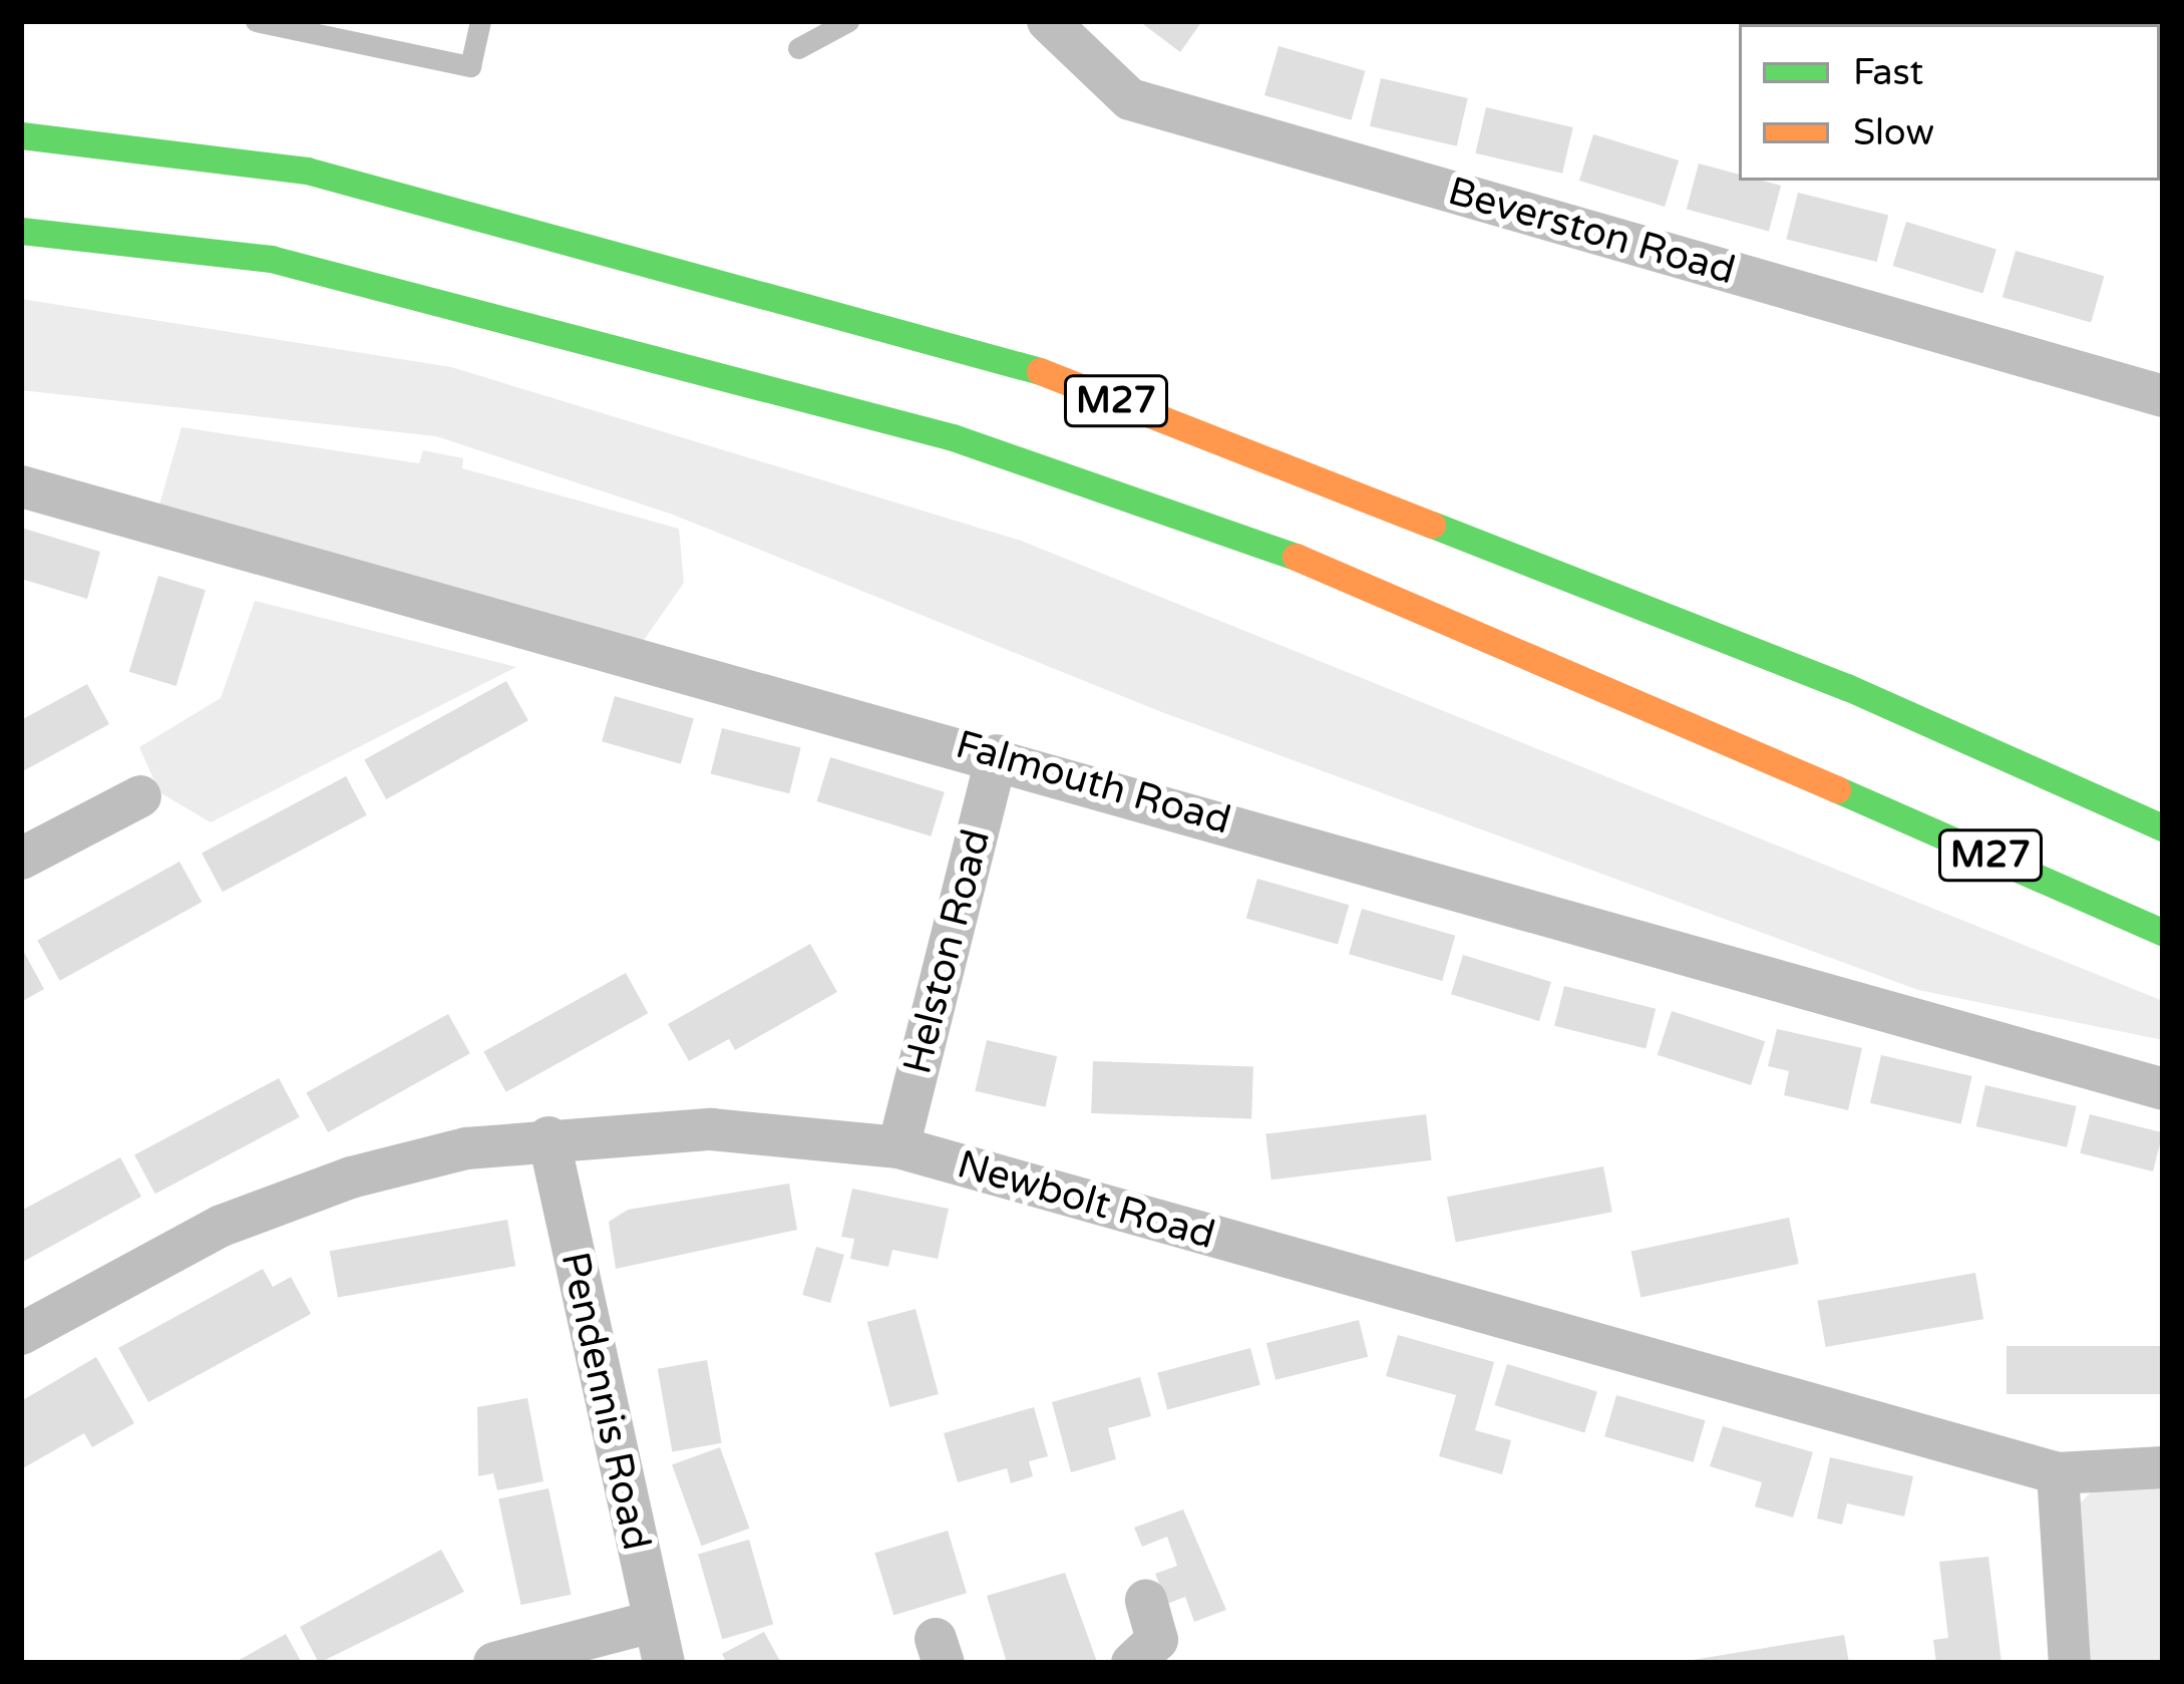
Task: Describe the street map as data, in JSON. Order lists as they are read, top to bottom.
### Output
{
  "streets": {
    "highway": ["M27"],
    "street": [
      "Beverston Road",
      "Falmouth Road",
      "Helston Road",
      "Newbolt Road",
      "Pendennis Road"
    ]
  },
  "crossings": [
    ["Falmouth Road", "Helston Road"],
    ["Helston Road", "Newbolt Road"],
    ["Newbolt Road", "Pendennis Road"]
  ],
  "legend": ["Fast", "Slow"]
}
